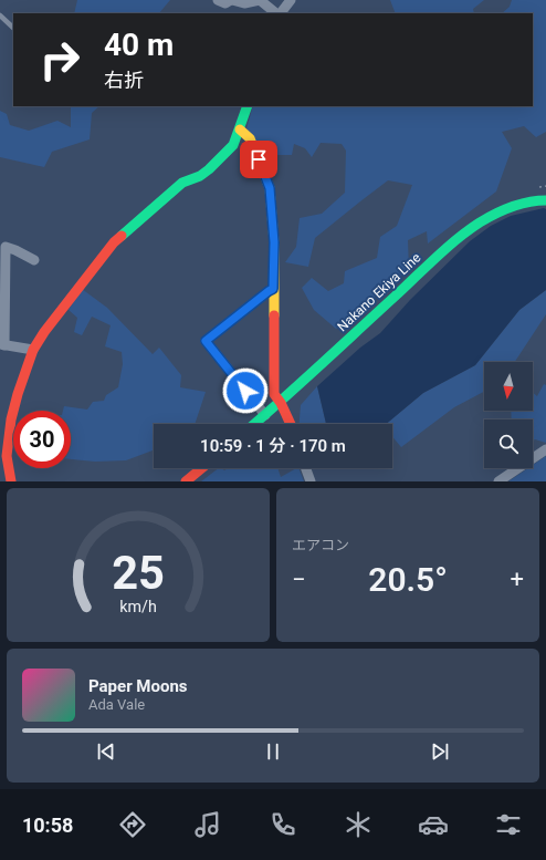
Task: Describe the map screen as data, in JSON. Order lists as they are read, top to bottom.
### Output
{
  "streets": {
    "street": ["Nakano Ekiya Line"]
  },
  "north": "bottom",
  "page": {
    "turn": ["40 m", "右折"],
    "limit": "30",
    "trip": "10:59 · 1 分 · 170 m",
    "tile": "エアコン",
    "heat": ["−", "20.5°", "+"],
    "song": ["Paper Moons", "Ada Vale"],
    "tabs": "10:58",
    "gauge": ["25", "km/h"]
  }
}
